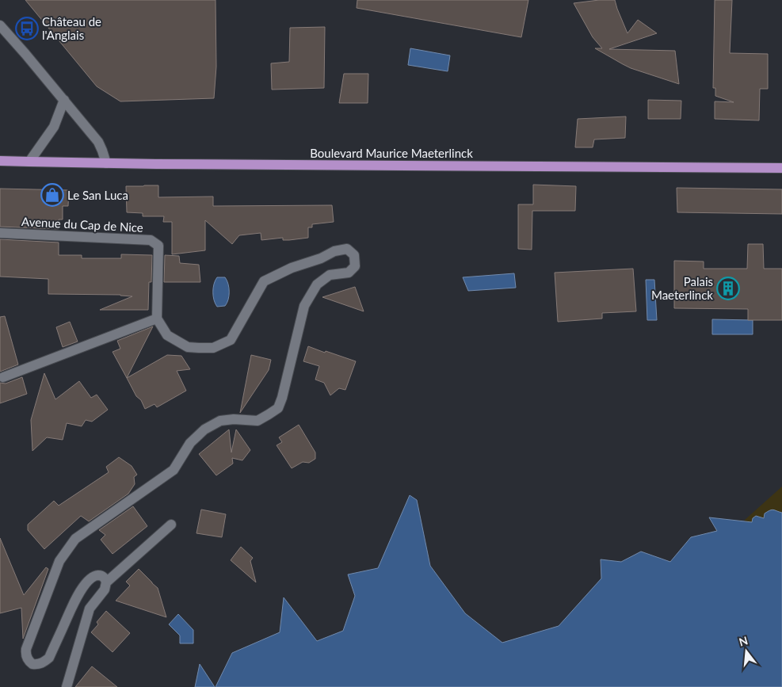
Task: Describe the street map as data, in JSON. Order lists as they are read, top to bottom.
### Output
{
  "streets": {
    "main road": ["Boulevard Maurice Maeterlinck"],
    "street": ["Avenue du Cap de Nice"]
  },
  "places": {
    "bus stop": ["Château de l'Anglais"],
    "shop": ["Le San Luca"],
    "building": ["Palais Maeterlinck"]
  },
  "north": "top"
}
